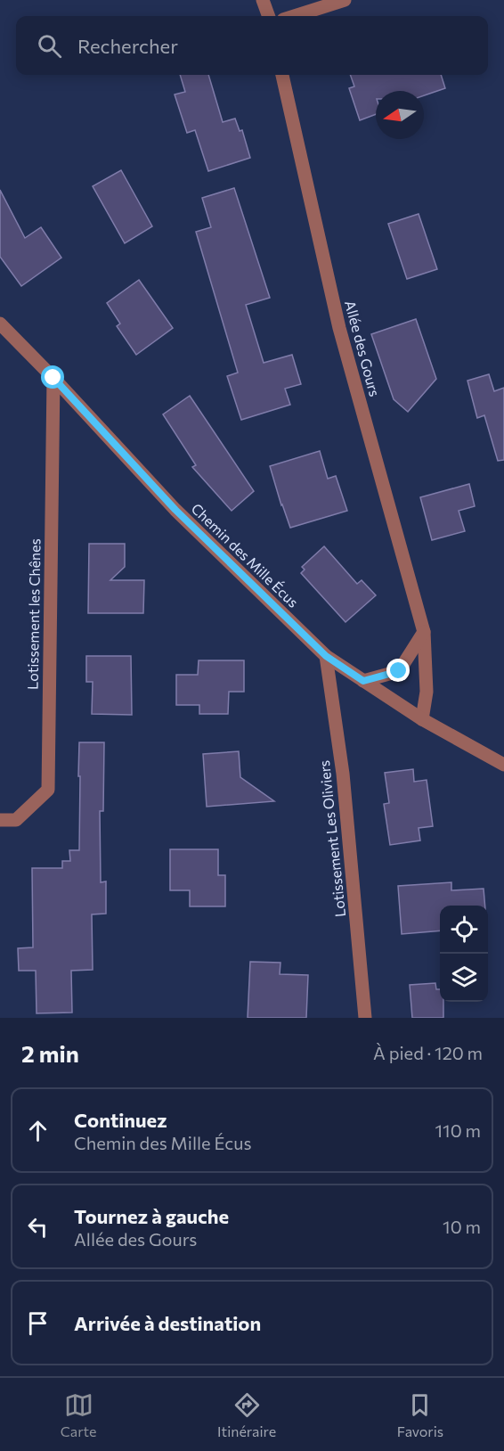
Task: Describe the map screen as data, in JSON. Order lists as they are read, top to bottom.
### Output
{
  "streets": {
    "street": [
      "Allée des Gours",
      "Chemin des Mille Écus",
      "Lotissement les Chênes",
      "Lotissement Les Oliviers"
    ]
  },
  "crossings": [
    ["Allée des Gours", "Chemin des Mille Écus"],
    ["Chemin des Mille Écus", "Lotissement les Chênes"],
    ["Chemin des Mille Écus", "Lotissement Les Oliviers"]
  ],
  "north": "left",
  "page": {
    "search": "Rechercher",
    "heading": ["2 min", "À pied · 120 m"],
    "list": [
      ["Continuez", "Chemin des Mille Écus", "110 m"],
      ["Tournez à gauche", "Allée des Gours", "10 m"],
      "Arrivée à destination"
    ],
    "nav": ["Carte", "Itinéraire", "Favoris"]
  }
}
